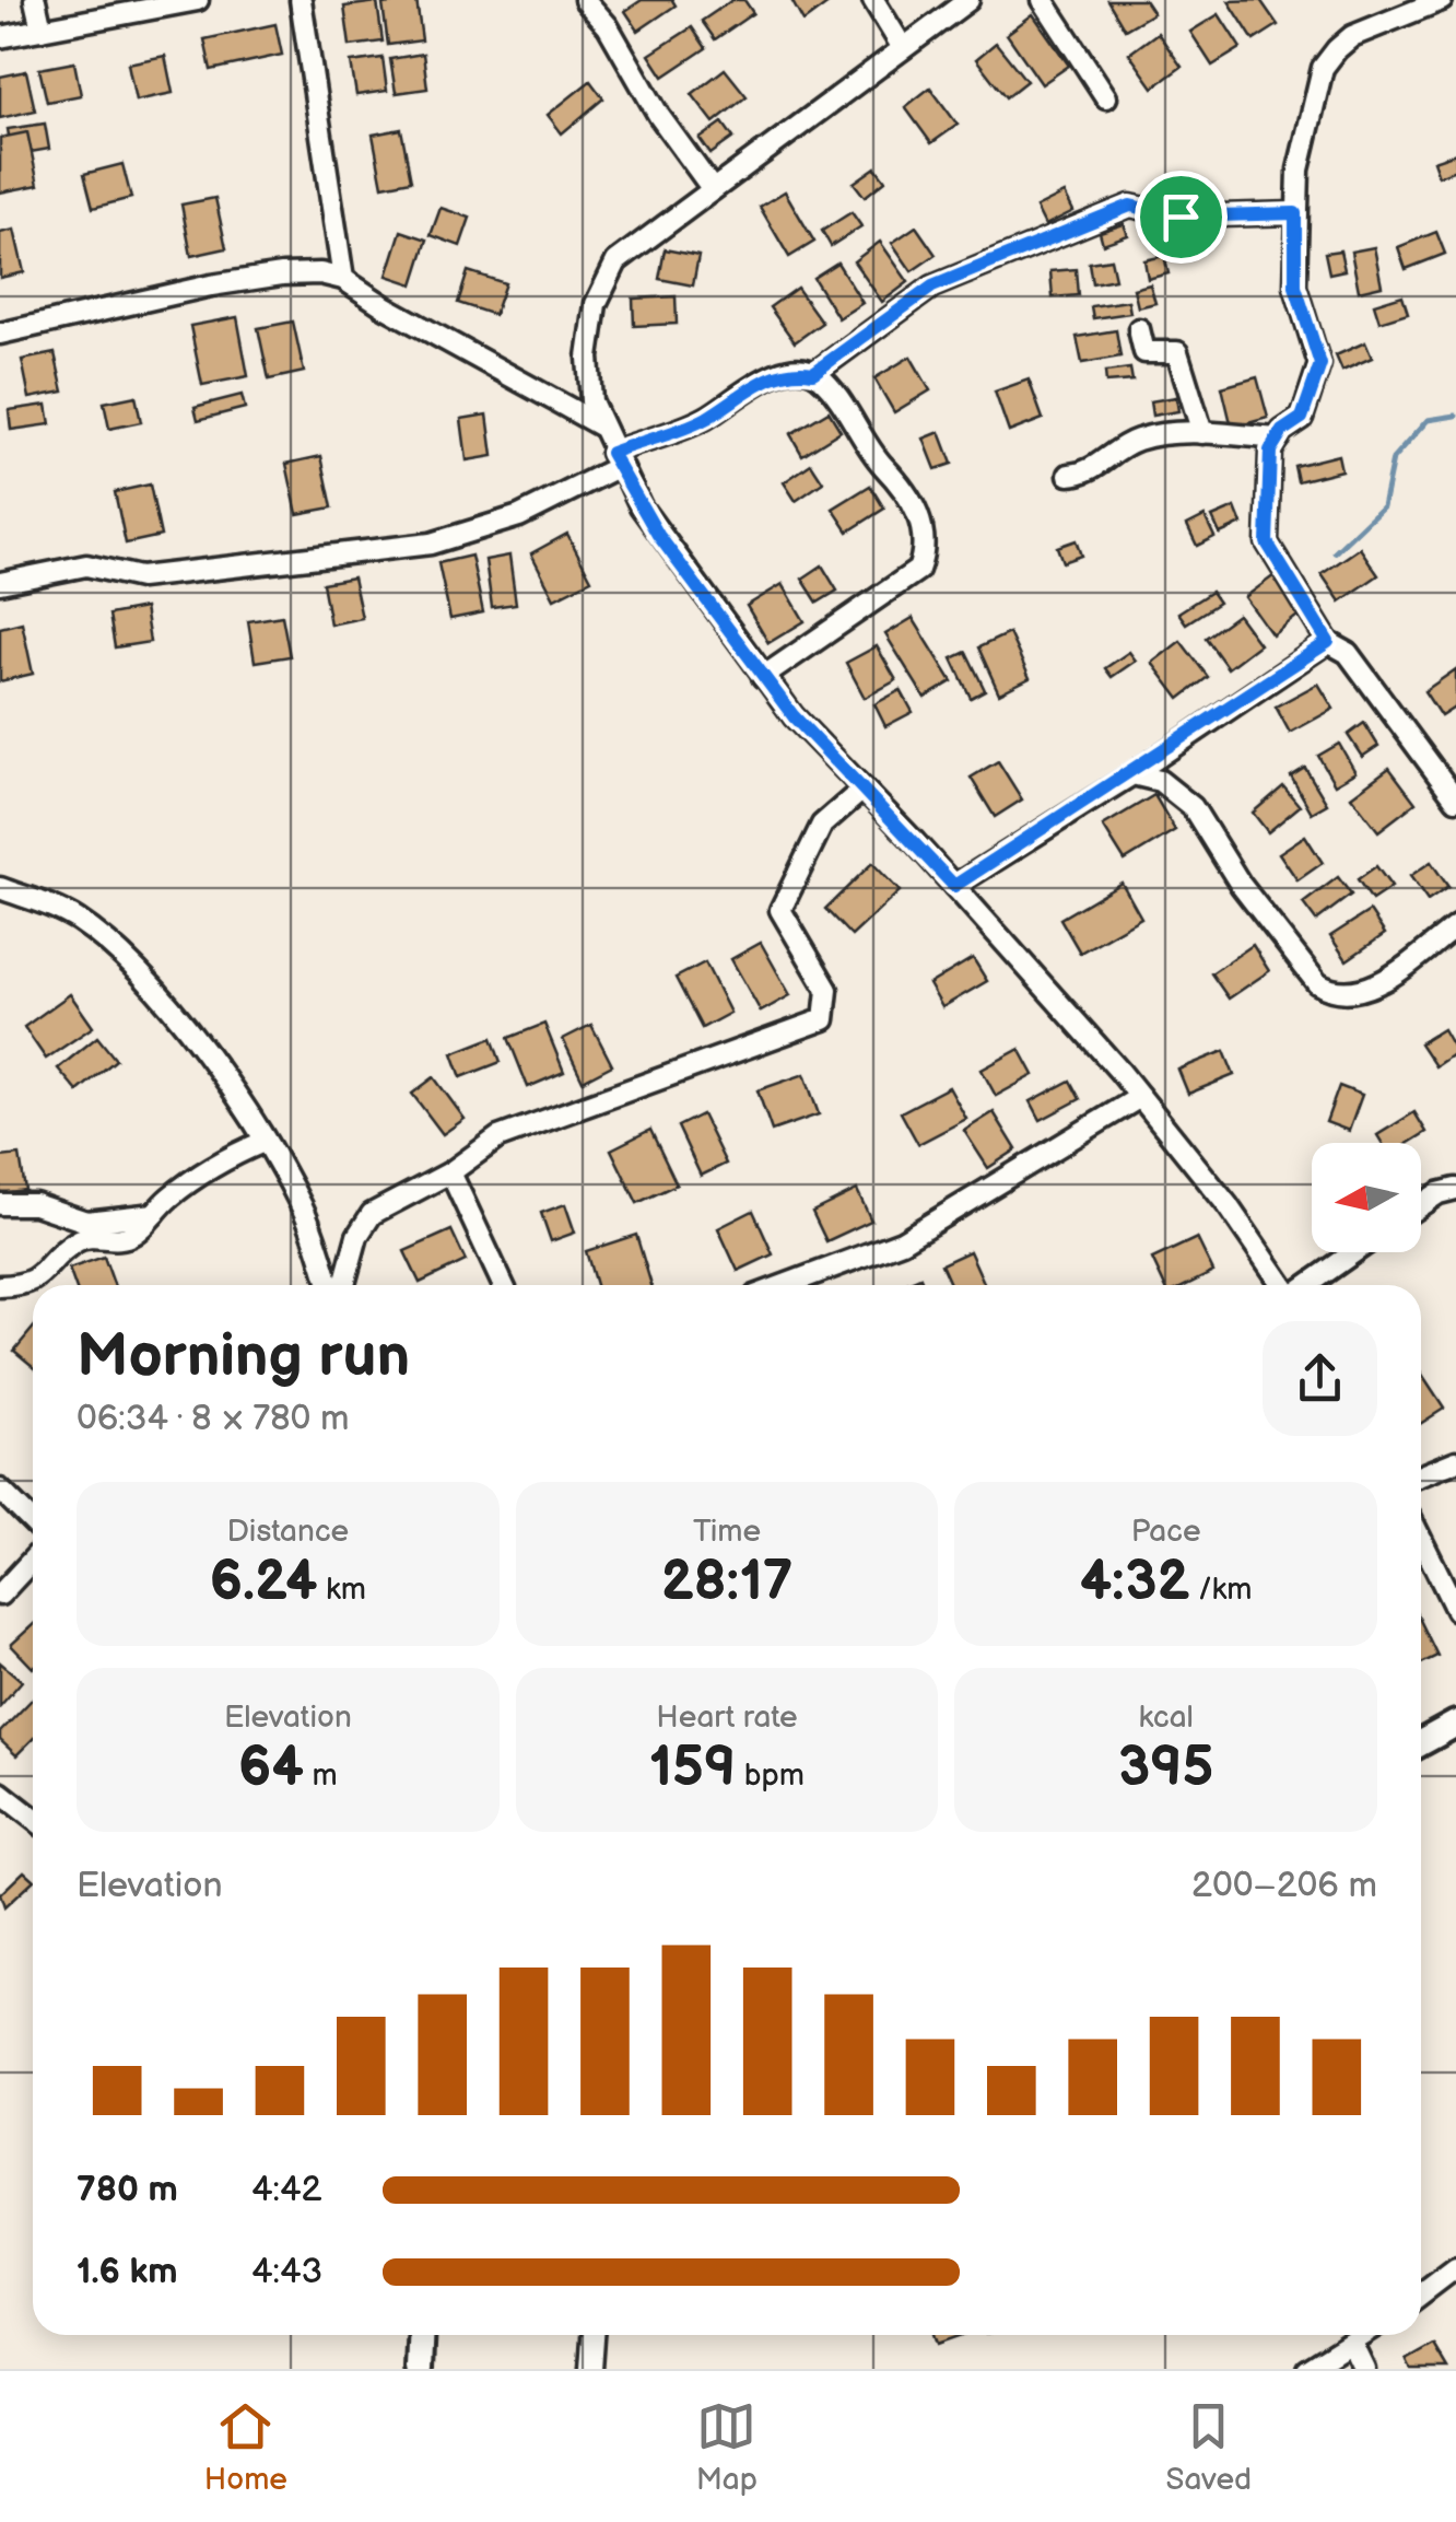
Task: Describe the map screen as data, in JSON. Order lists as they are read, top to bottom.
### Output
{
  "north": "left",
  "page": {
    "heading": ["Morning run", "06:34 · 8 × 780 m"],
    "stats": [
      ["Distance", "6.24 km"],
      ["Time", "28:17"],
      ["Pace", "4:32 /km"],
      ["Elevation", "64 m"],
      ["Heart rate", "159 bpm"],
      ["kcal", "395"]
    ],
    "chart": ["Elevation", "200–206 m"],
    "list": [
      {
        "name": "780 m",
        "note": "4:42"
      },
      {
        "name": "1.6 km",
        "note": "4:43"
      }
    ],
    "tabs": ["Home", "Map", "Saved"]
  }
}
